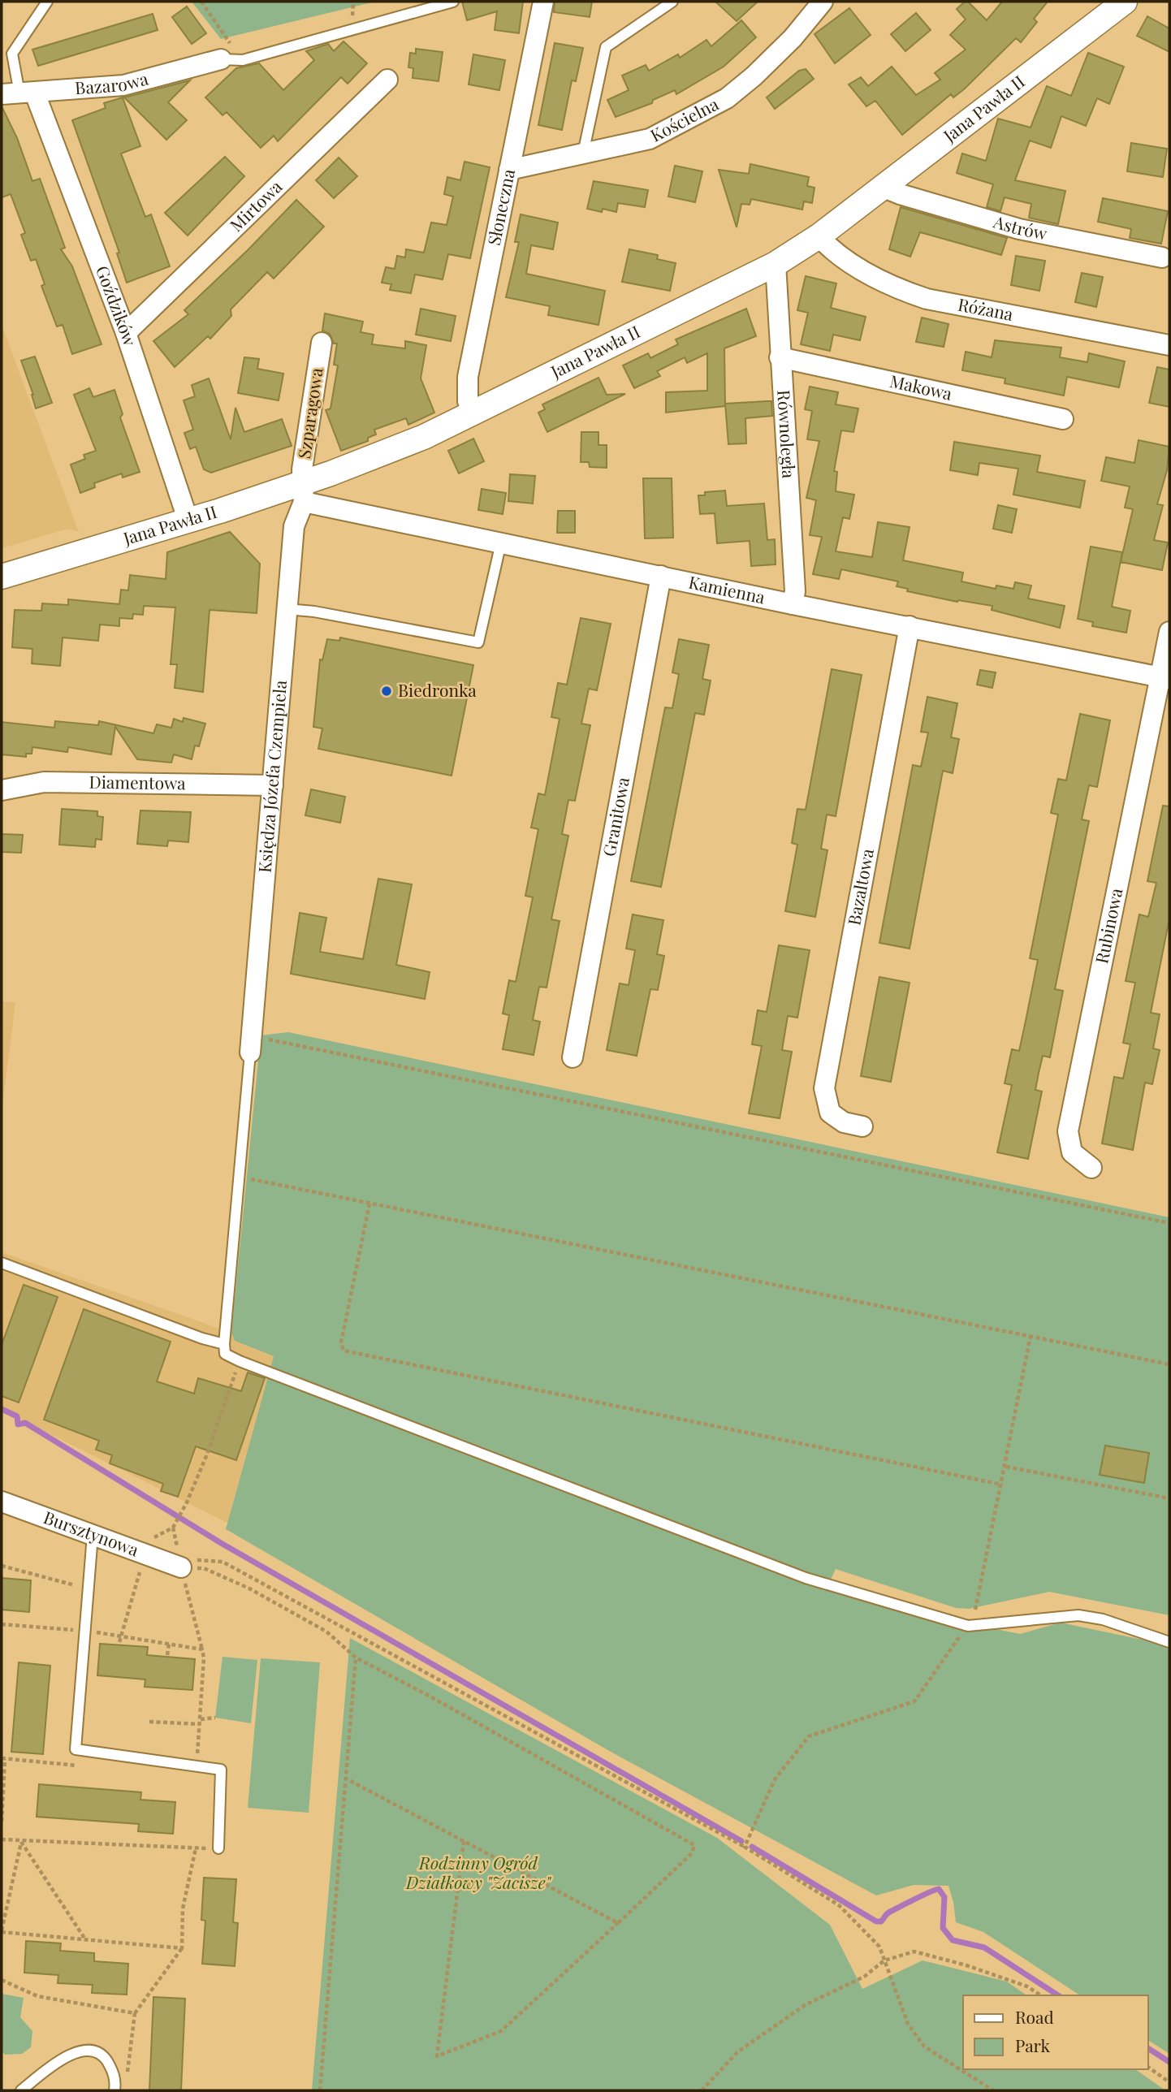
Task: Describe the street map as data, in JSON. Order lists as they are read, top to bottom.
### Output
{
  "streets": {
    "street": [
      "Bazarowa",
      "Jana Pawła II",
      "Kościelna",
      "Mirtowa",
      "Słoneczna",
      "Astrów",
      "Goździków",
      "Różana",
      "Makowa",
      "Szparagowa",
      "Równoległa",
      "Kamienna",
      "Księdza Józefa Czempiela",
      "Diamentowa",
      "Granitowa",
      "Bazaltowa",
      "Rubinowa",
      "Bursztynowa"
    ]
  },
  "crossings": [
    ["Bazarowa", "Goździków"],
    ["Jana Pawła II", "Słoneczna"],
    ["Jana Pawła II", "Astrów"],
    ["Jana Pawła II", "Goździków"],
    ["Jana Pawła II", "Różana"],
    ["Jana Pawła II", "Szparagowa"],
    ["Jana Pawła II", "Równoległa"],
    ["Jana Pawła II", "Kamienna"],
    ["Jana Pawła II", "Księdza Józefa Czempiela"],
    ["Kościelna", "Słoneczna"],
    ["Mirtowa", "Goździków"],
    ["Makowa", "Równoległa"],
    ["Szparagowa", "Kamienna"],
    ["Szparagowa", "Księdza Józefa Czempiela"],
    ["Równoległa", "Kamienna"],
    ["Kamienna", "Księdza Józefa Czempiela"],
    ["Kamienna", "Granitowa"],
    ["Kamienna", "Bazaltowa"],
    ["Kamienna", "Rubinowa"],
    ["Księdza Józefa Czempiela", "Diamentowa"]
  ],
  "parks": ["Rodzinny Ogród Działkowy \"Zacisze\""],
  "places": ["Biedronka"],
  "legend": ["Road", "Park"]
}
